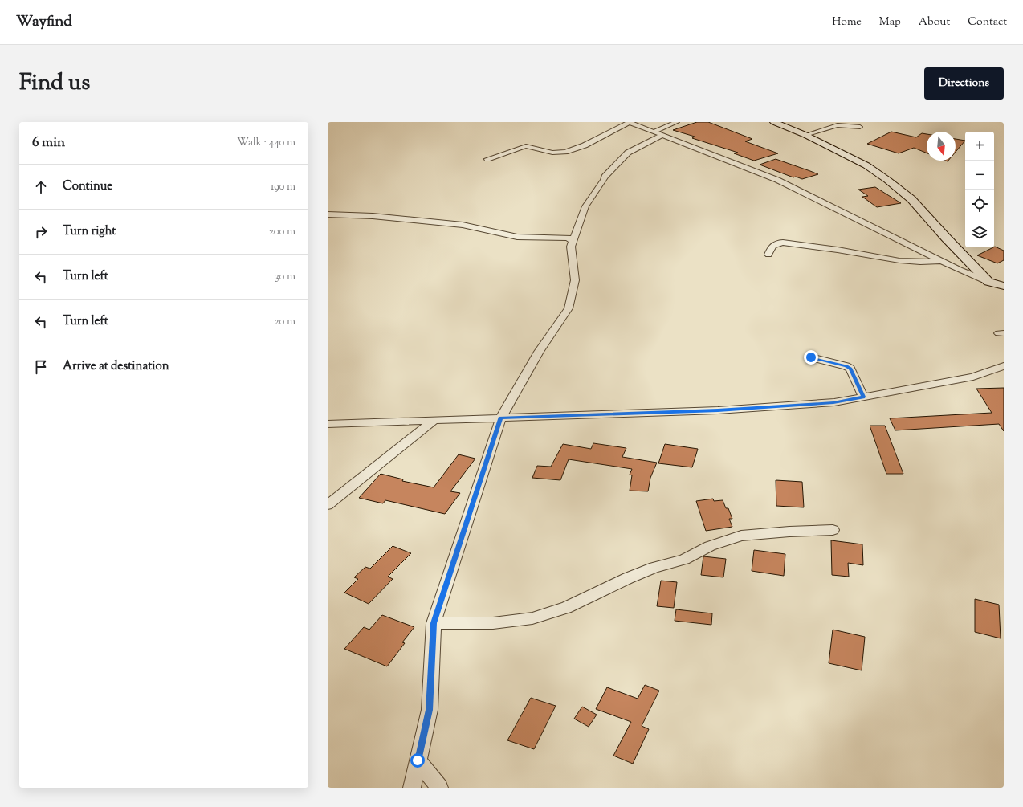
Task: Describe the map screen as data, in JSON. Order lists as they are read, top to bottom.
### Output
{
  "north": "bottom",
  "page": {
    "header": "Wayfind",
    "nav": [
      "Home",
      "Map",
      "About",
      "Contact"
    ],
    "title": "Find us",
    "buttons": "Directions",
    "heading": ["6 min", "Walk · 440 m"],
    "map_buttons": ["+", "−"],
    "list": [
      ["Continue", "190 m"],
      ["Turn right", "200 m"],
      ["Turn left", "30 m"],
      ["Turn left", "20 m"],
      "Arrive at destination"
    ]
  }
}
